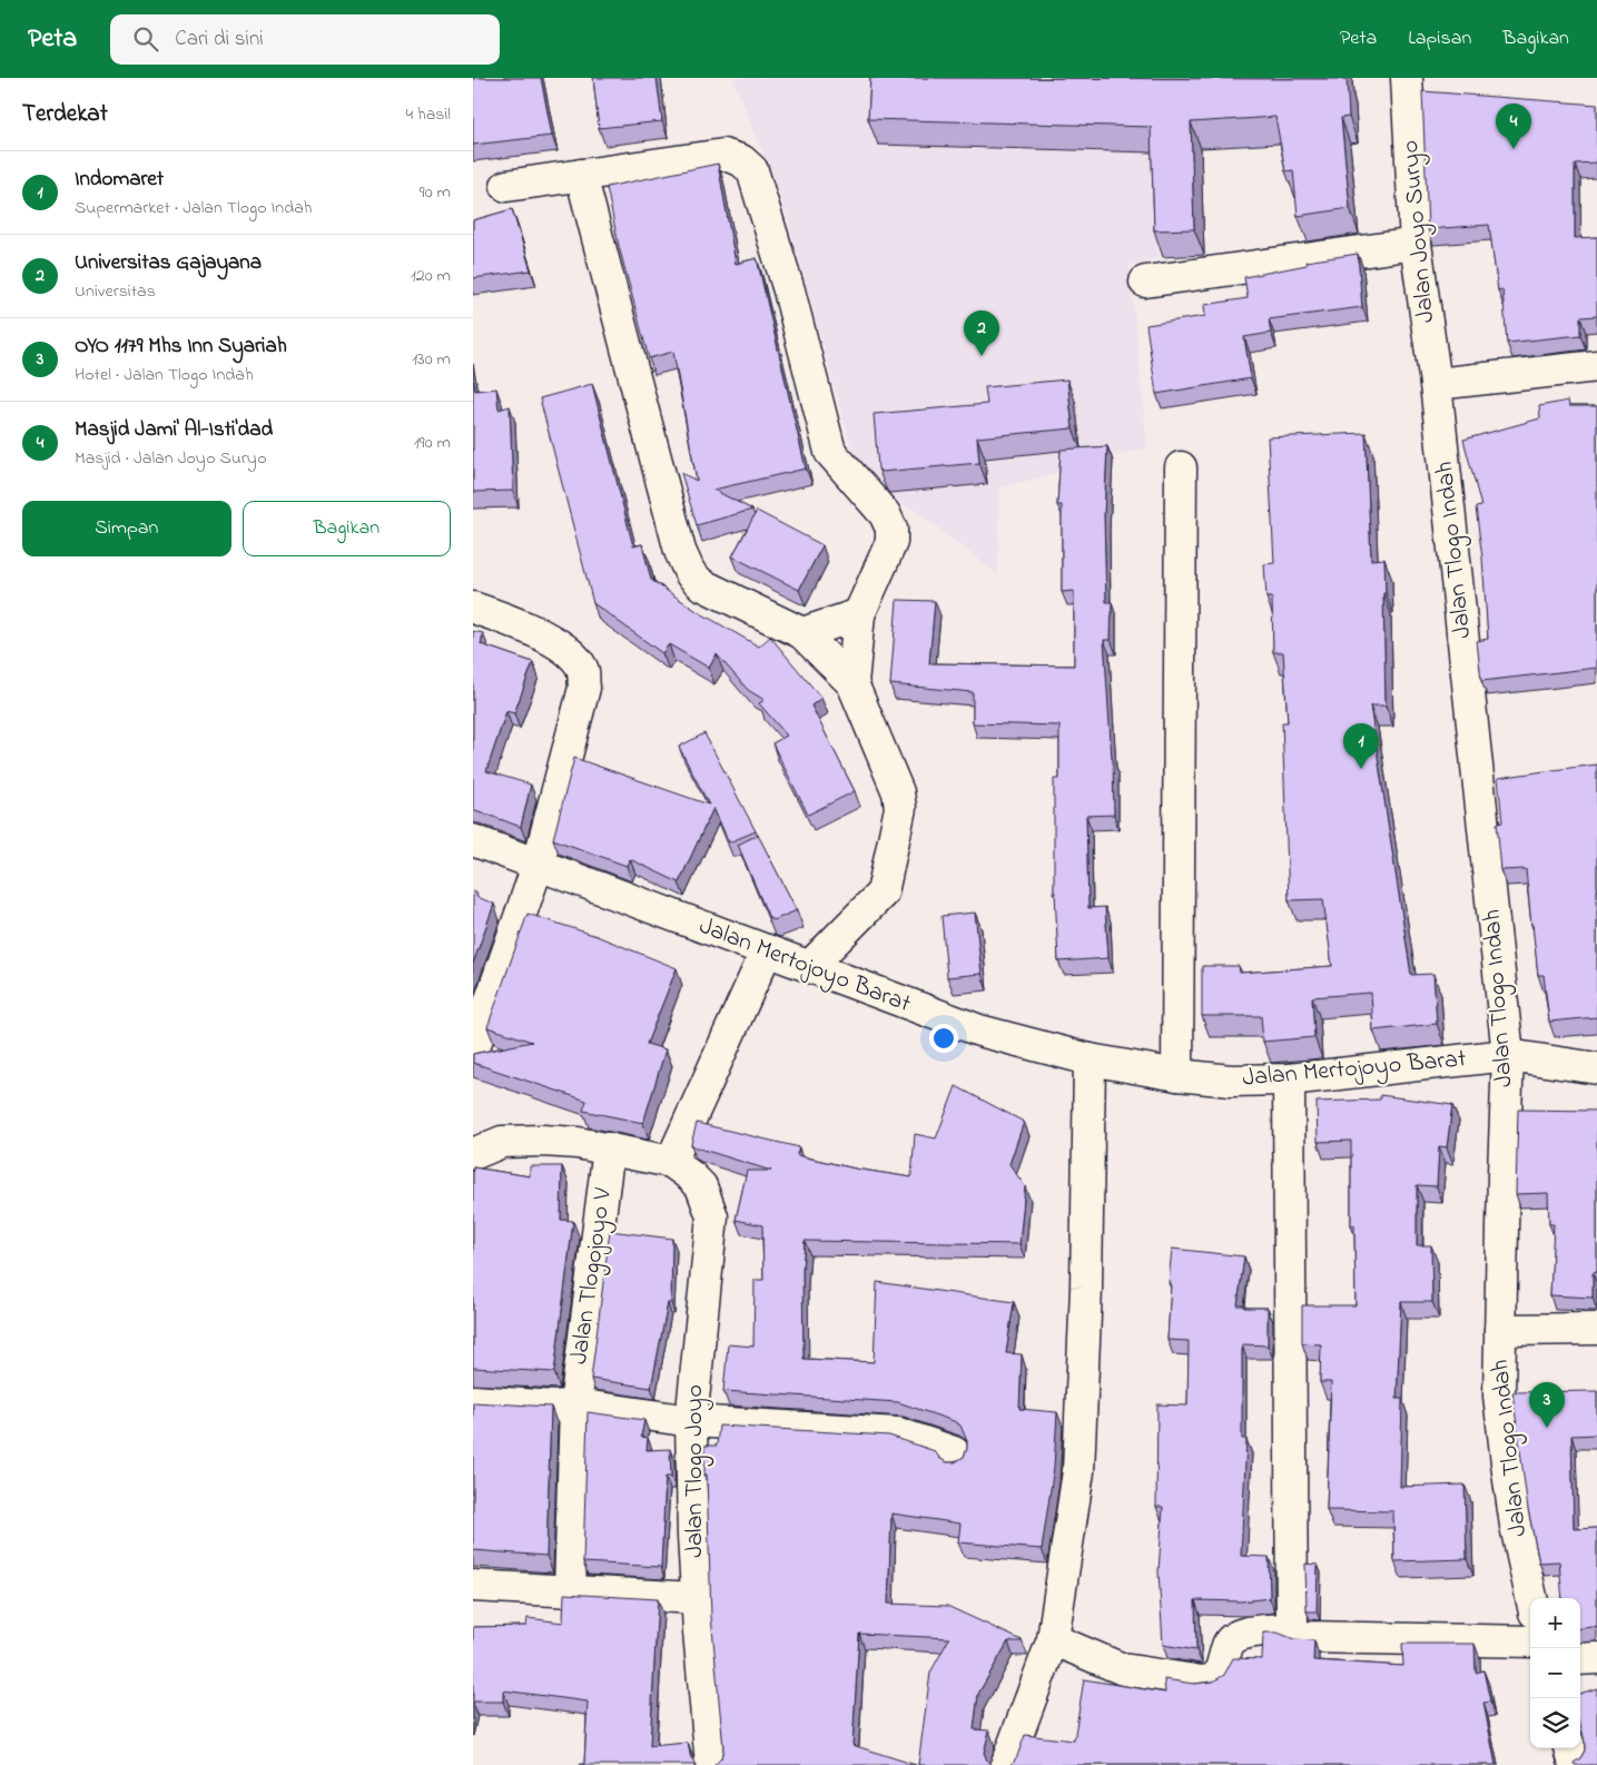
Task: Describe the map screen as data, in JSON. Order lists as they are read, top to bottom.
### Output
{
  "streets": {
    "street": [
      "Jalan Joyo Suryo",
      "Jalan Tlogo Indah",
      "Jalan Mertojoyo Barat",
      "Jalan Tlogojoyo V",
      "Jalan Tlogo Joyo"
    ]
  },
  "crossings": [
    ["Jalan Joyo Suryo", "Jalan Tlogo Indah"],
    ["Jalan Tlogo Indah", "Jalan Mertojoyo Barat"]
  ],
  "page": {
    "header": "Peta",
    "search": "Cari di sini",
    "nav": ["Peta", "Lapisan", "Bagikan"],
    "heading": ["Terdekat", "4 hasil"],
    "pins": [
      "4",
      "2",
      "1",
      "3"
    ],
    "list": [
      {
        "mark": "1",
        "name": "Indomaret",
        "note": "Supermarket · Jalan Tlogo Indah",
        "value": "90 m"
      },
      {
        "mark": "2",
        "name": "Universitas Gajayana",
        "note": "Universitas",
        "value": "120 m"
      },
      {
        "mark": "3",
        "name": "OYO 1179 Mhs Inn Syariah",
        "note": "Hotel · Jalan Tlogo Indah",
        "value": "130 m"
      },
      {
        "mark": "4",
        "name": "Masjid Jami' Al-Isti'dad",
        "note": "Masjid · Jalan Joyo Suryo",
        "value": "190 m"
      }
    ],
    "buttons": ["Simpan", "Bagikan"],
    "map_buttons": ["+", "−"]
  }
}
